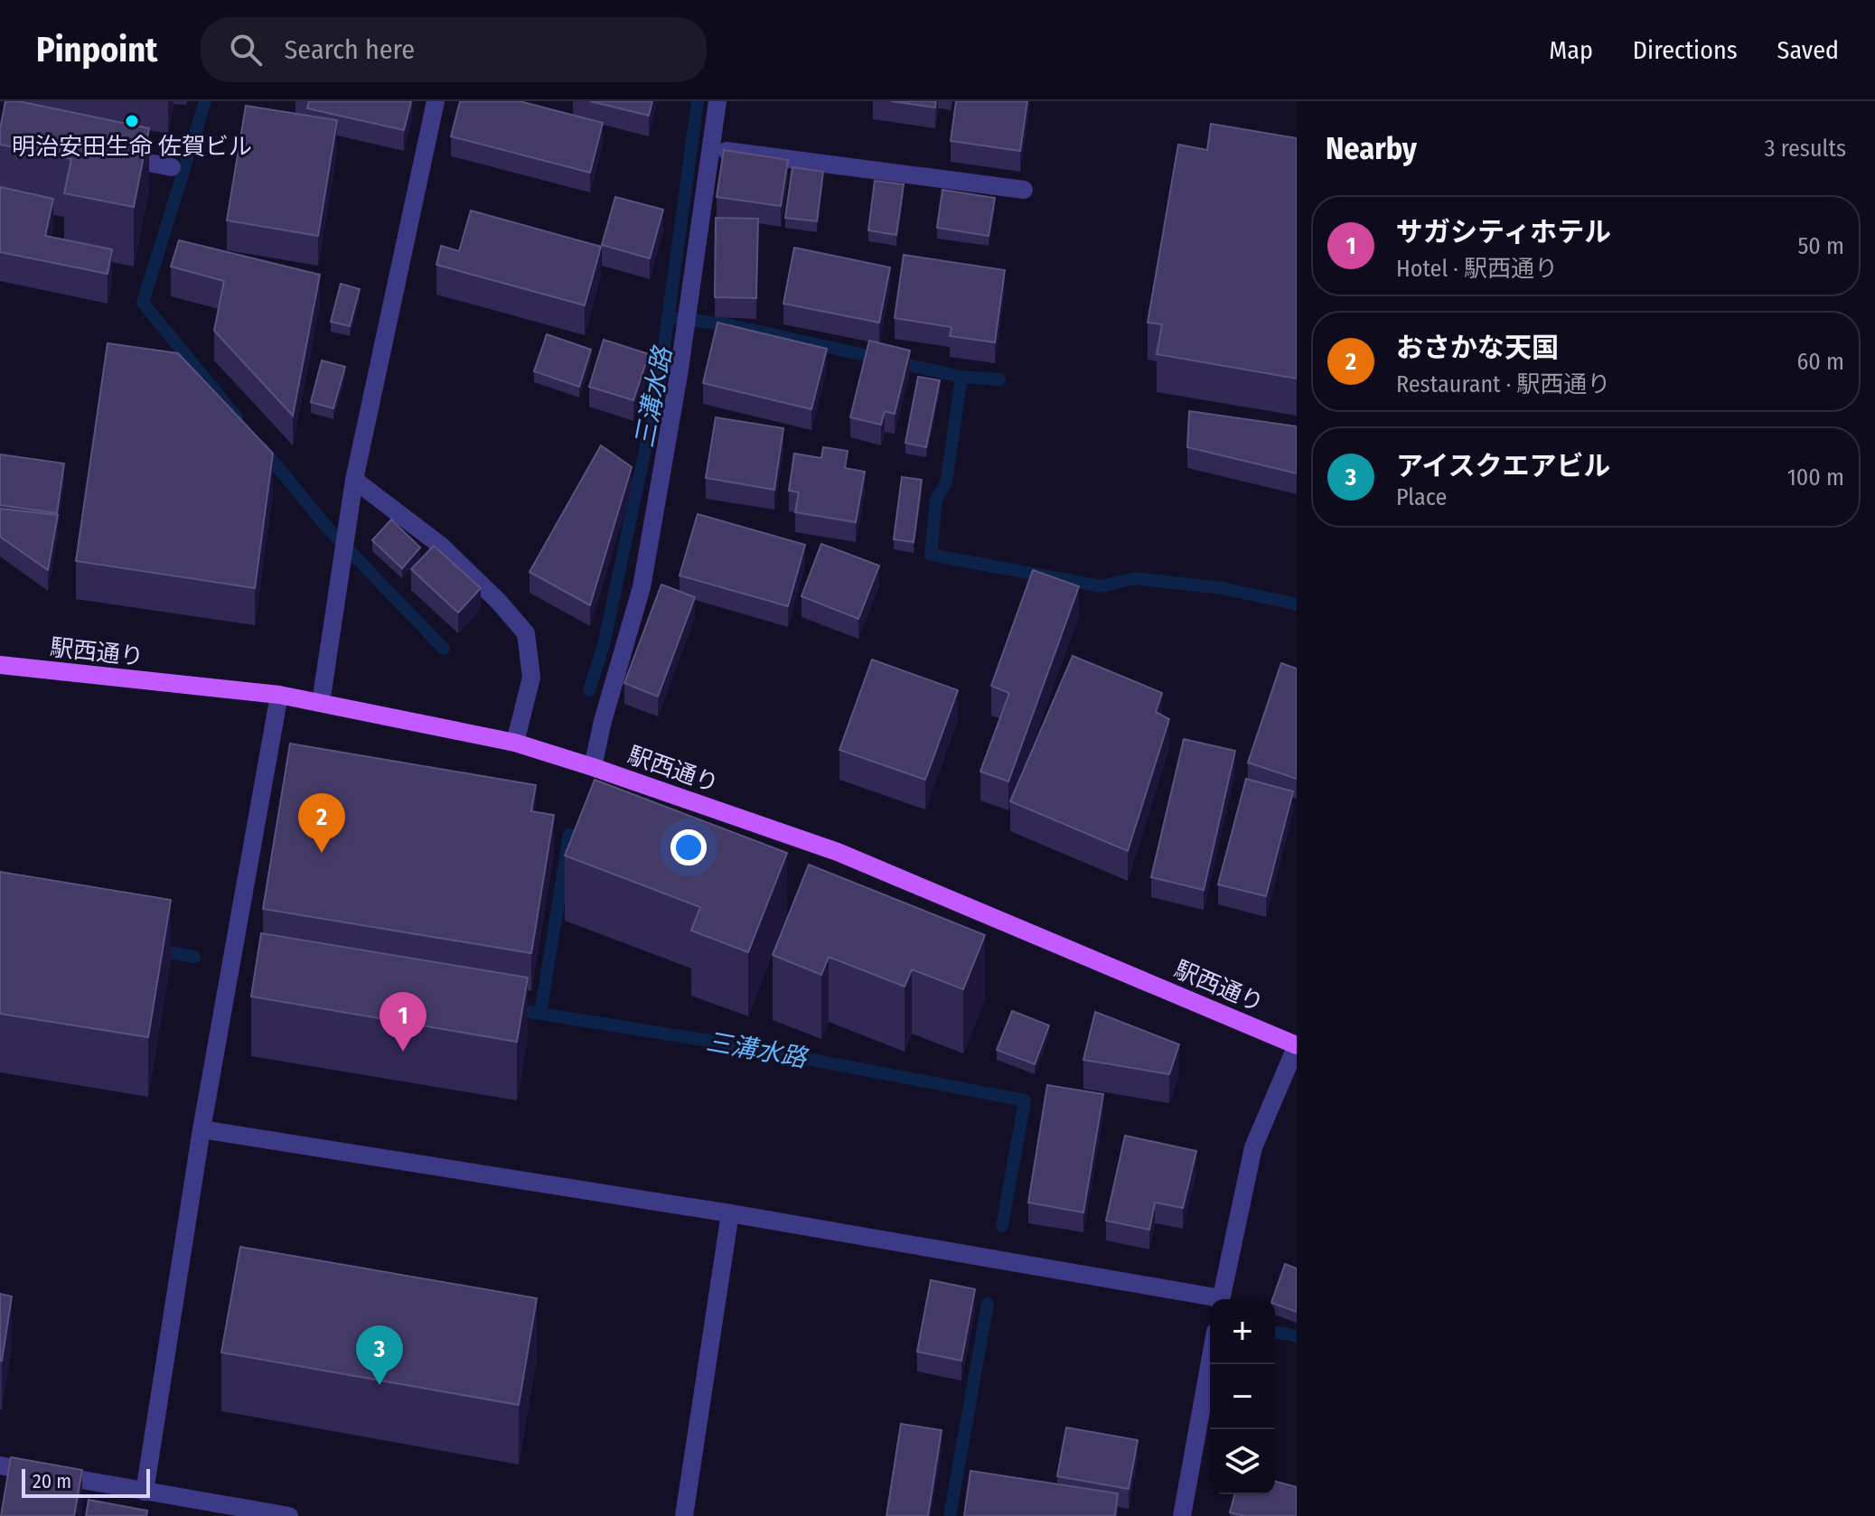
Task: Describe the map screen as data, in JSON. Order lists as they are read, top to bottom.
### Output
{
  "streets": {
    "main road": ["駅西通り"]
  },
  "water": ["三溝水路"],
  "places": ["明治安田生命 佐賀ビル"],
  "scale_bar": "20 m",
  "page": {
    "header": "Pinpoint",
    "search": "Search here",
    "nav": ["Map", "Directions", "Saved"],
    "heading": ["Nearby", "3 results"],
    "list": [
      {
        "mark": "1",
        "name": "サガシティホテル",
        "note": "Hotel · 駅西通り",
        "value": "50 m"
      },
      {
        "mark": "2",
        "name": "おさかな天国",
        "note": "Restaurant · 駅西通り",
        "value": "60 m"
      },
      {
        "mark": "3",
        "name": "アイスクエアビル",
        "note": "Place",
        "value": "100 m"
      }
    ],
    "pins": ["2", "1", "3"],
    "map_buttons": ["+", "−"],
    "scale": "20 m"
  }
}
